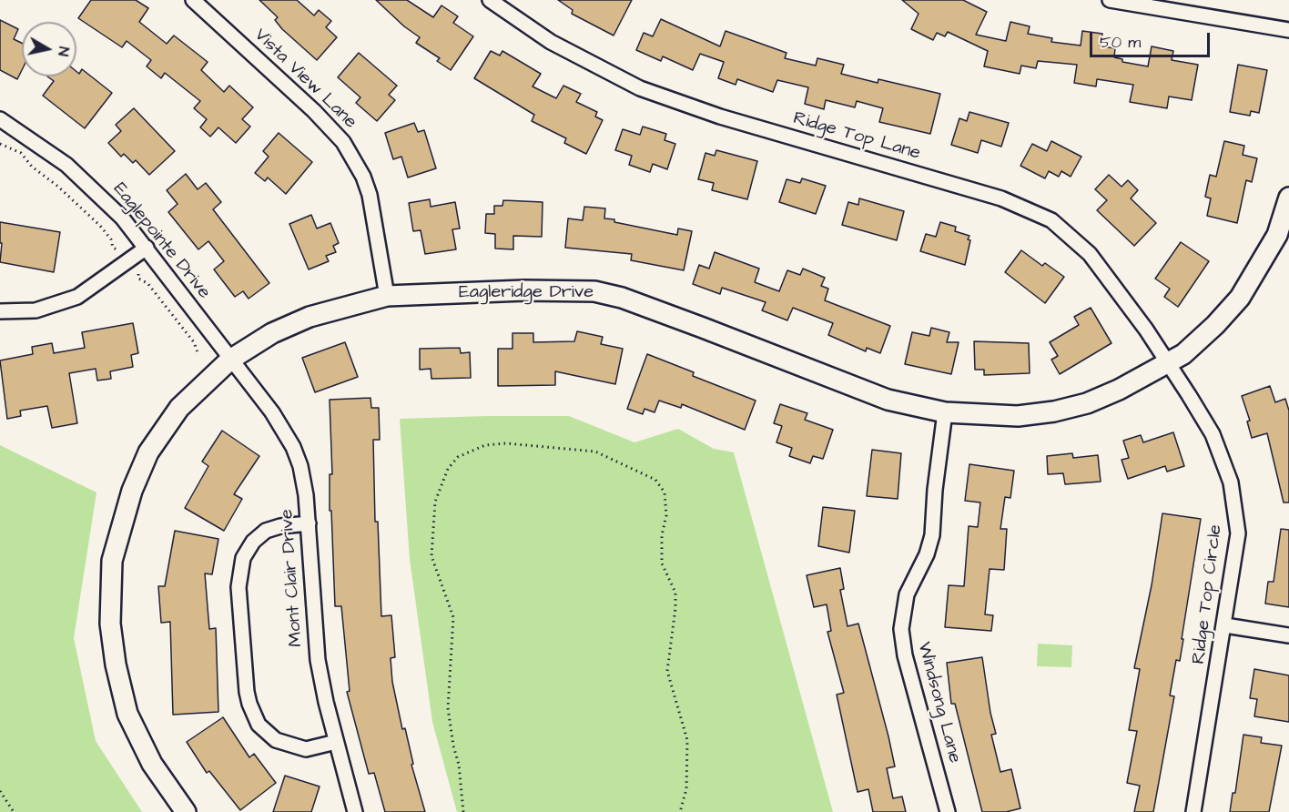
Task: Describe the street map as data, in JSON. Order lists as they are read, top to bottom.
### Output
{
  "streets": {
    "main road": ["Eagleridge Drive"],
    "street": [
      "Vista View Lane",
      "Ridge Top Lane",
      "Eaglepointe Drive",
      "Mont Clair Drive",
      "Ridge Top Circle",
      "Windsong Lane"
    ]
  },
  "crossings": [
    ["Vista View Lane", "Eagleridge Drive"],
    ["Ridge Top Lane", "Eagleridge Drive"],
    ["Ridge Top Lane", "Ridge Top Circle"],
    ["Eaglepointe Drive", "Eagleridge Drive"],
    ["Eaglepointe Drive", "Mont Clair Drive"],
    ["Eagleridge Drive", "Mont Clair Drive"],
    ["Eagleridge Drive", "Ridge Top Circle"],
    ["Eagleridge Drive", "Windsong Lane"]
  ],
  "scale_bar": "50 m",
  "north": "right"
}
